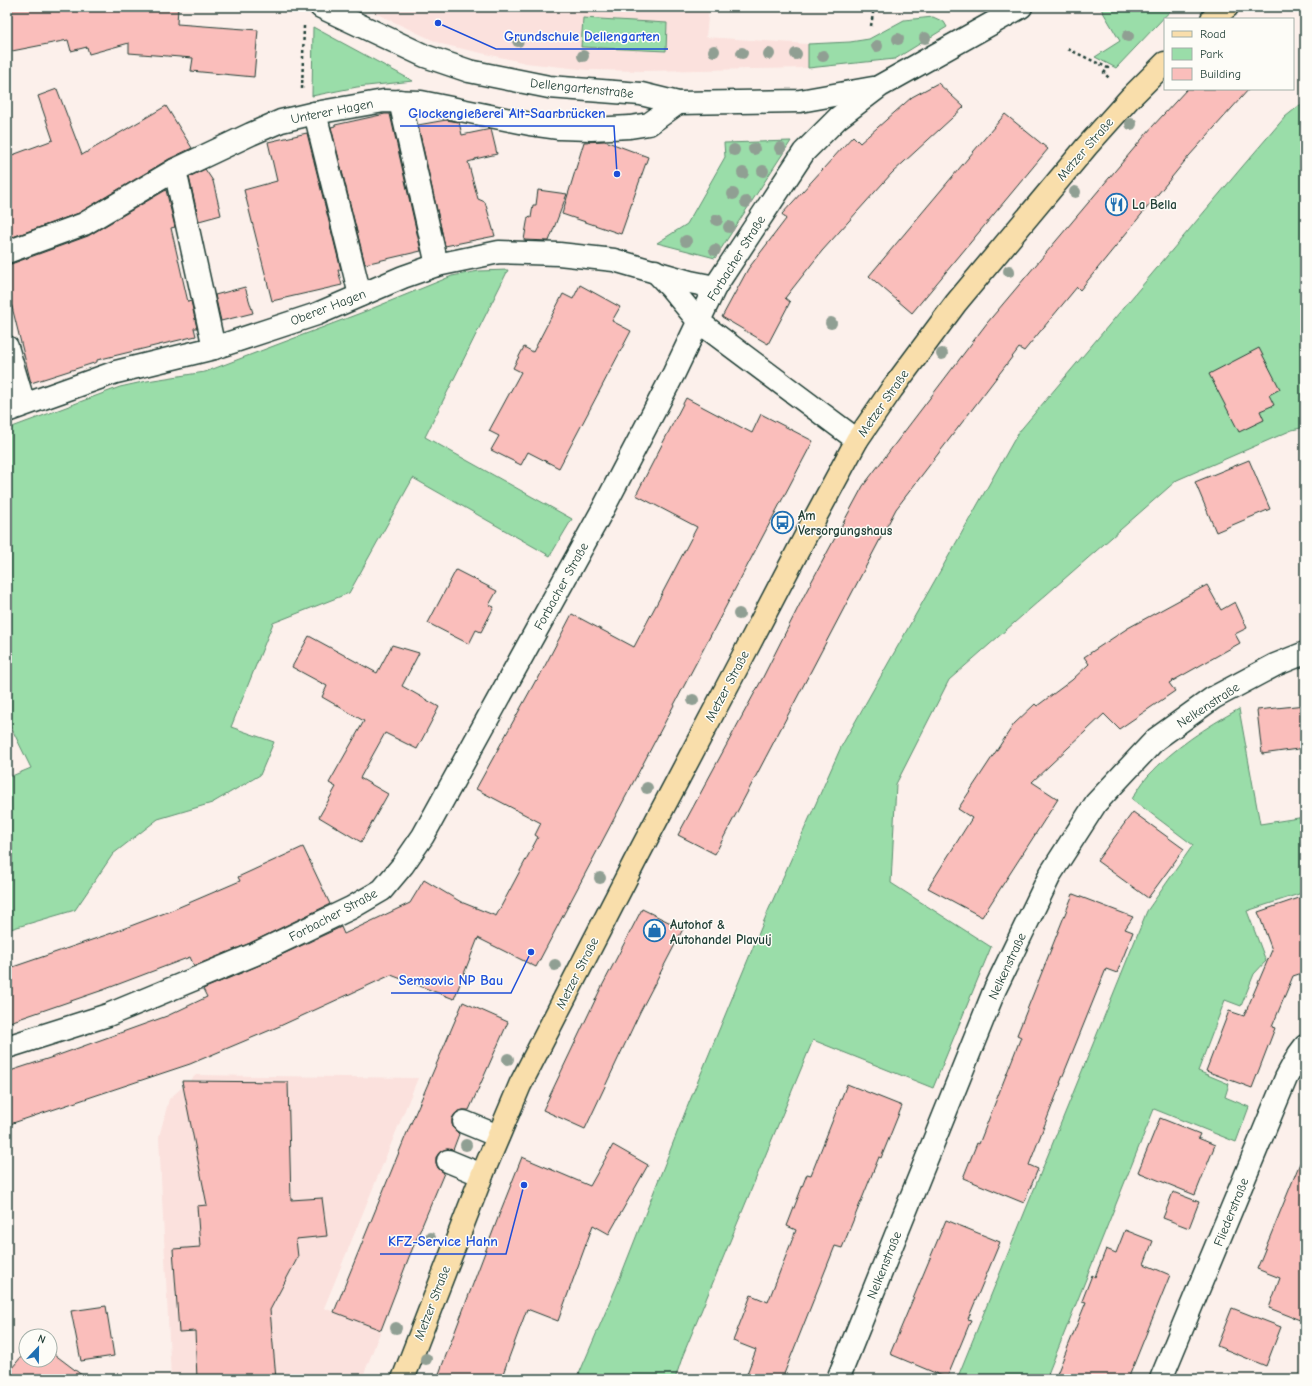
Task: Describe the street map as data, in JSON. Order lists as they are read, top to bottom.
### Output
{
  "streets": {
    "main road": ["Metzer Straße"],
    "street": [
      "Dellengartenstraße",
      "Unterer Hagen",
      "Forbacher Straße",
      "Oberer Hagen",
      "Nelkenstraße",
      "Fliederstraße"
    ]
  },
  "crossings": [
    ["Dellengartenstraße", "Unterer Hagen"],
    ["Dellengartenstraße", "Forbacher Straße"],
    ["Forbacher Straße", "Oberer Hagen"]
  ],
  "places": {
    "other": [
      "Grundschule Dellengarten",
      "Glockengießerei Alt-Saarbrücken",
      "Semsovic NP Bau",
      "KFZ-Service Hahn"
    ],
    "restaurant": ["La Bella"],
    "bus stop": ["Am Versorgungshaus"],
    "shop": ["Autohof & Autohandel Plavuij"]
  },
  "legend": ["Road", "Park", "Building"],
  "north": "top"
}
